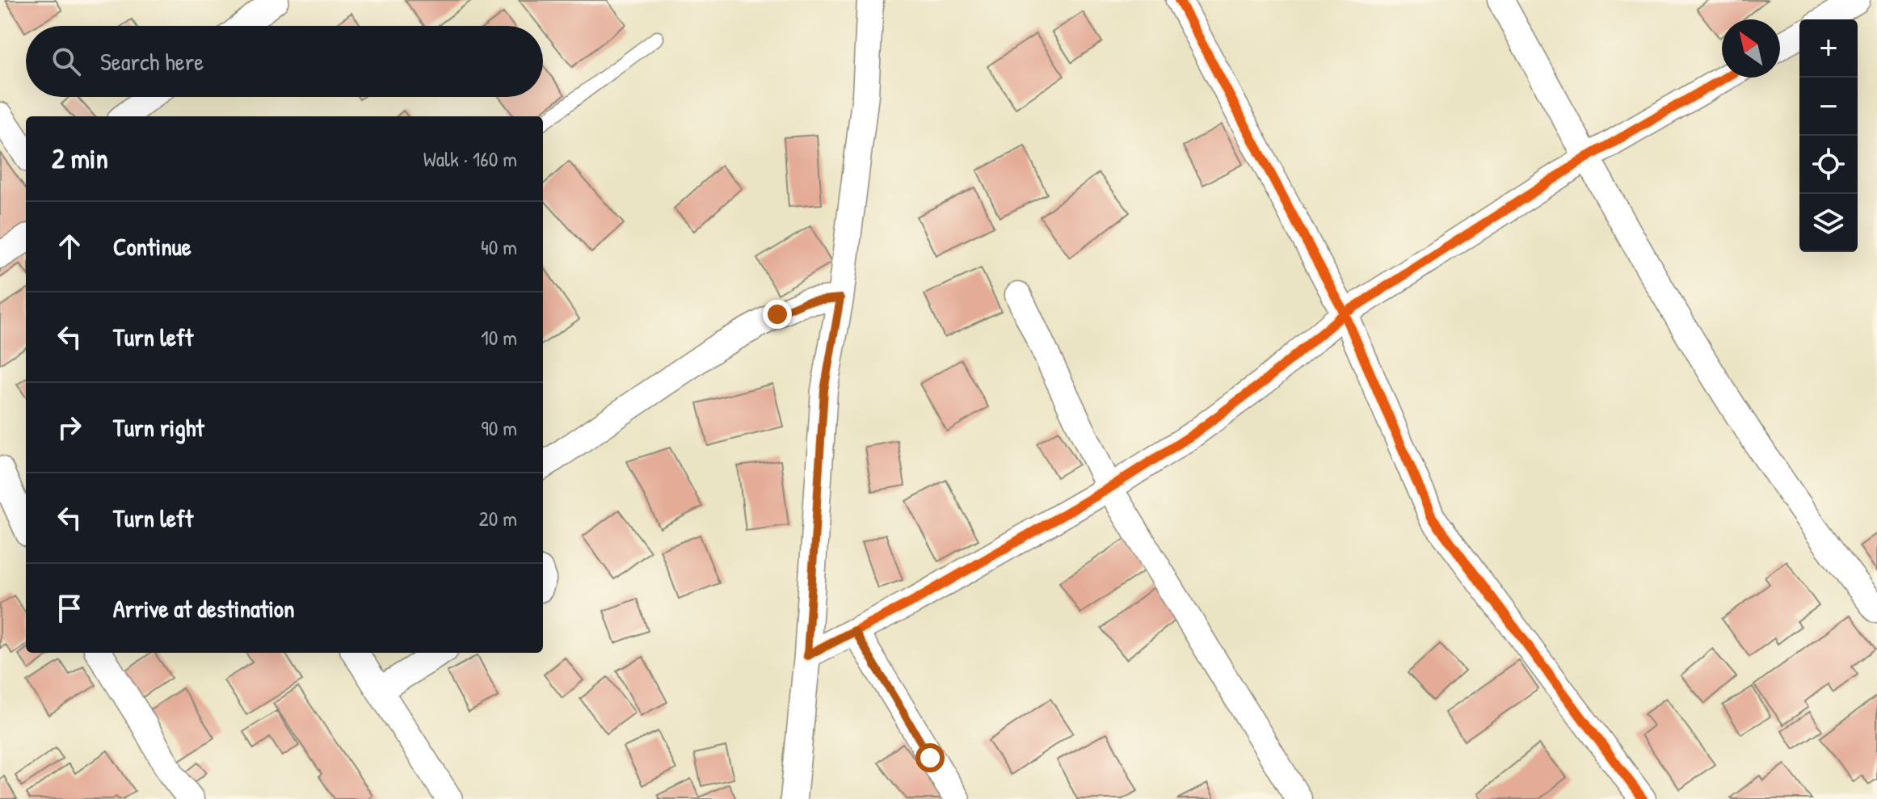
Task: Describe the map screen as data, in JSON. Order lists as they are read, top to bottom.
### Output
{
  "north": "top left",
  "page": {
    "map_buttons": ["+", "−"],
    "search": "Search here",
    "heading": ["2 min", "Walk · 160 m"],
    "list": [
      ["Continue", "40 m"],
      ["Turn left", "10 m"],
      ["Turn right", "90 m"],
      ["Turn left", "20 m"],
      "Arrive at destination"
    ]
  }
}
